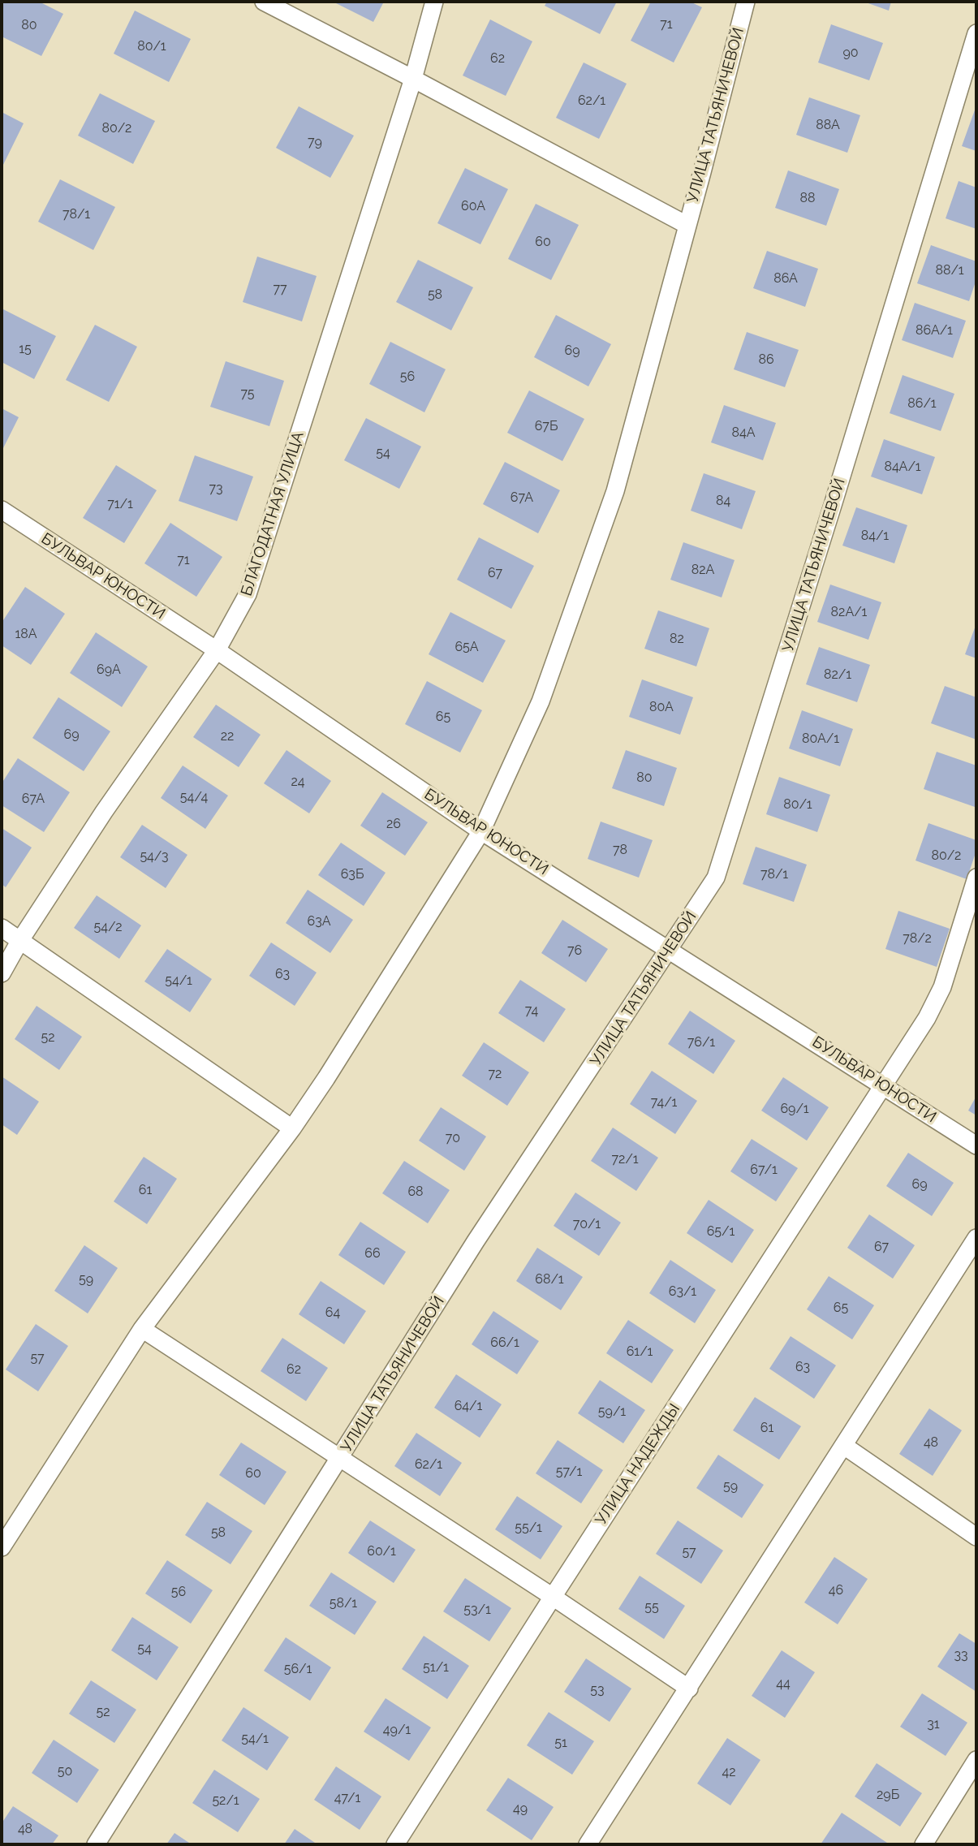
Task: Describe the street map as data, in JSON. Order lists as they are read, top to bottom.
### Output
{
  "streets": {
    "street": [
      "УЛИЦА ТАТЬЯНИЧЕВОЙ",
      "БЛАГОДАТНАЯ УЛИЦА",
      "БУЛЬВАР ЮНОСТИ",
      "УЛИЦА НАДЕЖДЫ"
    ]
  },
  "crossings": [
    ["УЛИЦА ТАТЬЯНИЧЕВОЙ", "БУЛЬВАР ЮНОСТИ"],
    ["БЛАГОДАТНАЯ УЛИЦА", "БУЛЬВАР ЮНОСТИ"],
    ["БУЛЬВАР ЮНОСТИ", "УЛИЦА НАДЕЖДЫ"]
  ],
  "house_numbers": [
    "71",
    "80",
    "80/1",
    "90",
    "62",
    "62/1",
    "88А",
    "80/2",
    "79",
    "88",
    "60А",
    "78/1",
    "60",
    "88/1",
    "86А",
    "77",
    "58",
    "86А/1",
    "15",
    "69",
    "86",
    "56",
    "75",
    "86/1",
    "67Б",
    "84А",
    "54",
    "84А/1",
    "73",
    "67А",
    "84",
    "71/1",
    "84/1",
    "71",
    "82А",
    "67",
    "82А/1",
    "18А",
    "82",
    "65А",
    "69А",
    "82/1",
    "80А",
    "65",
    "69",
    "22",
    "80А/1",
    "80",
    "24",
    "54/4",
    "67А",
    "80/1",
    "26",
    "78",
    "80/2",
    "54/3",
    "63Б",
    "78/1",
    "63А",
    "54/2",
    "78/2",
    "76",
    "63",
    "54/1",
    "74",
    "52",
    "76/1",
    "72",
    "74/1",
    "69/1",
    "70",
    "72/1",
    "67/1",
    "69",
    "61",
    "68",
    "70/1",
    "65/1",
    "67",
    "66",
    "59",
    "68/1",
    "63/1",
    "65",
    "64",
    "66/1",
    "61/1",
    "57",
    "63",
    "62",
    "64/1",
    "59/1",
    "61",
    "48",
    "62/1",
    "57/1",
    "60",
    "59",
    "55/1",
    "58",
    "60/1",
    "57",
    "46",
    "56",
    "58/1",
    "55",
    "53/1",
    "54",
    "33",
    "51/1",
    "56/1",
    "44",
    "53",
    "52",
    "31",
    "49/1",
    "54/1",
    "51",
    "50",
    "42",
    "29Б",
    "47/1",
    "52/1",
    "49",
    "48"
  ]
}
